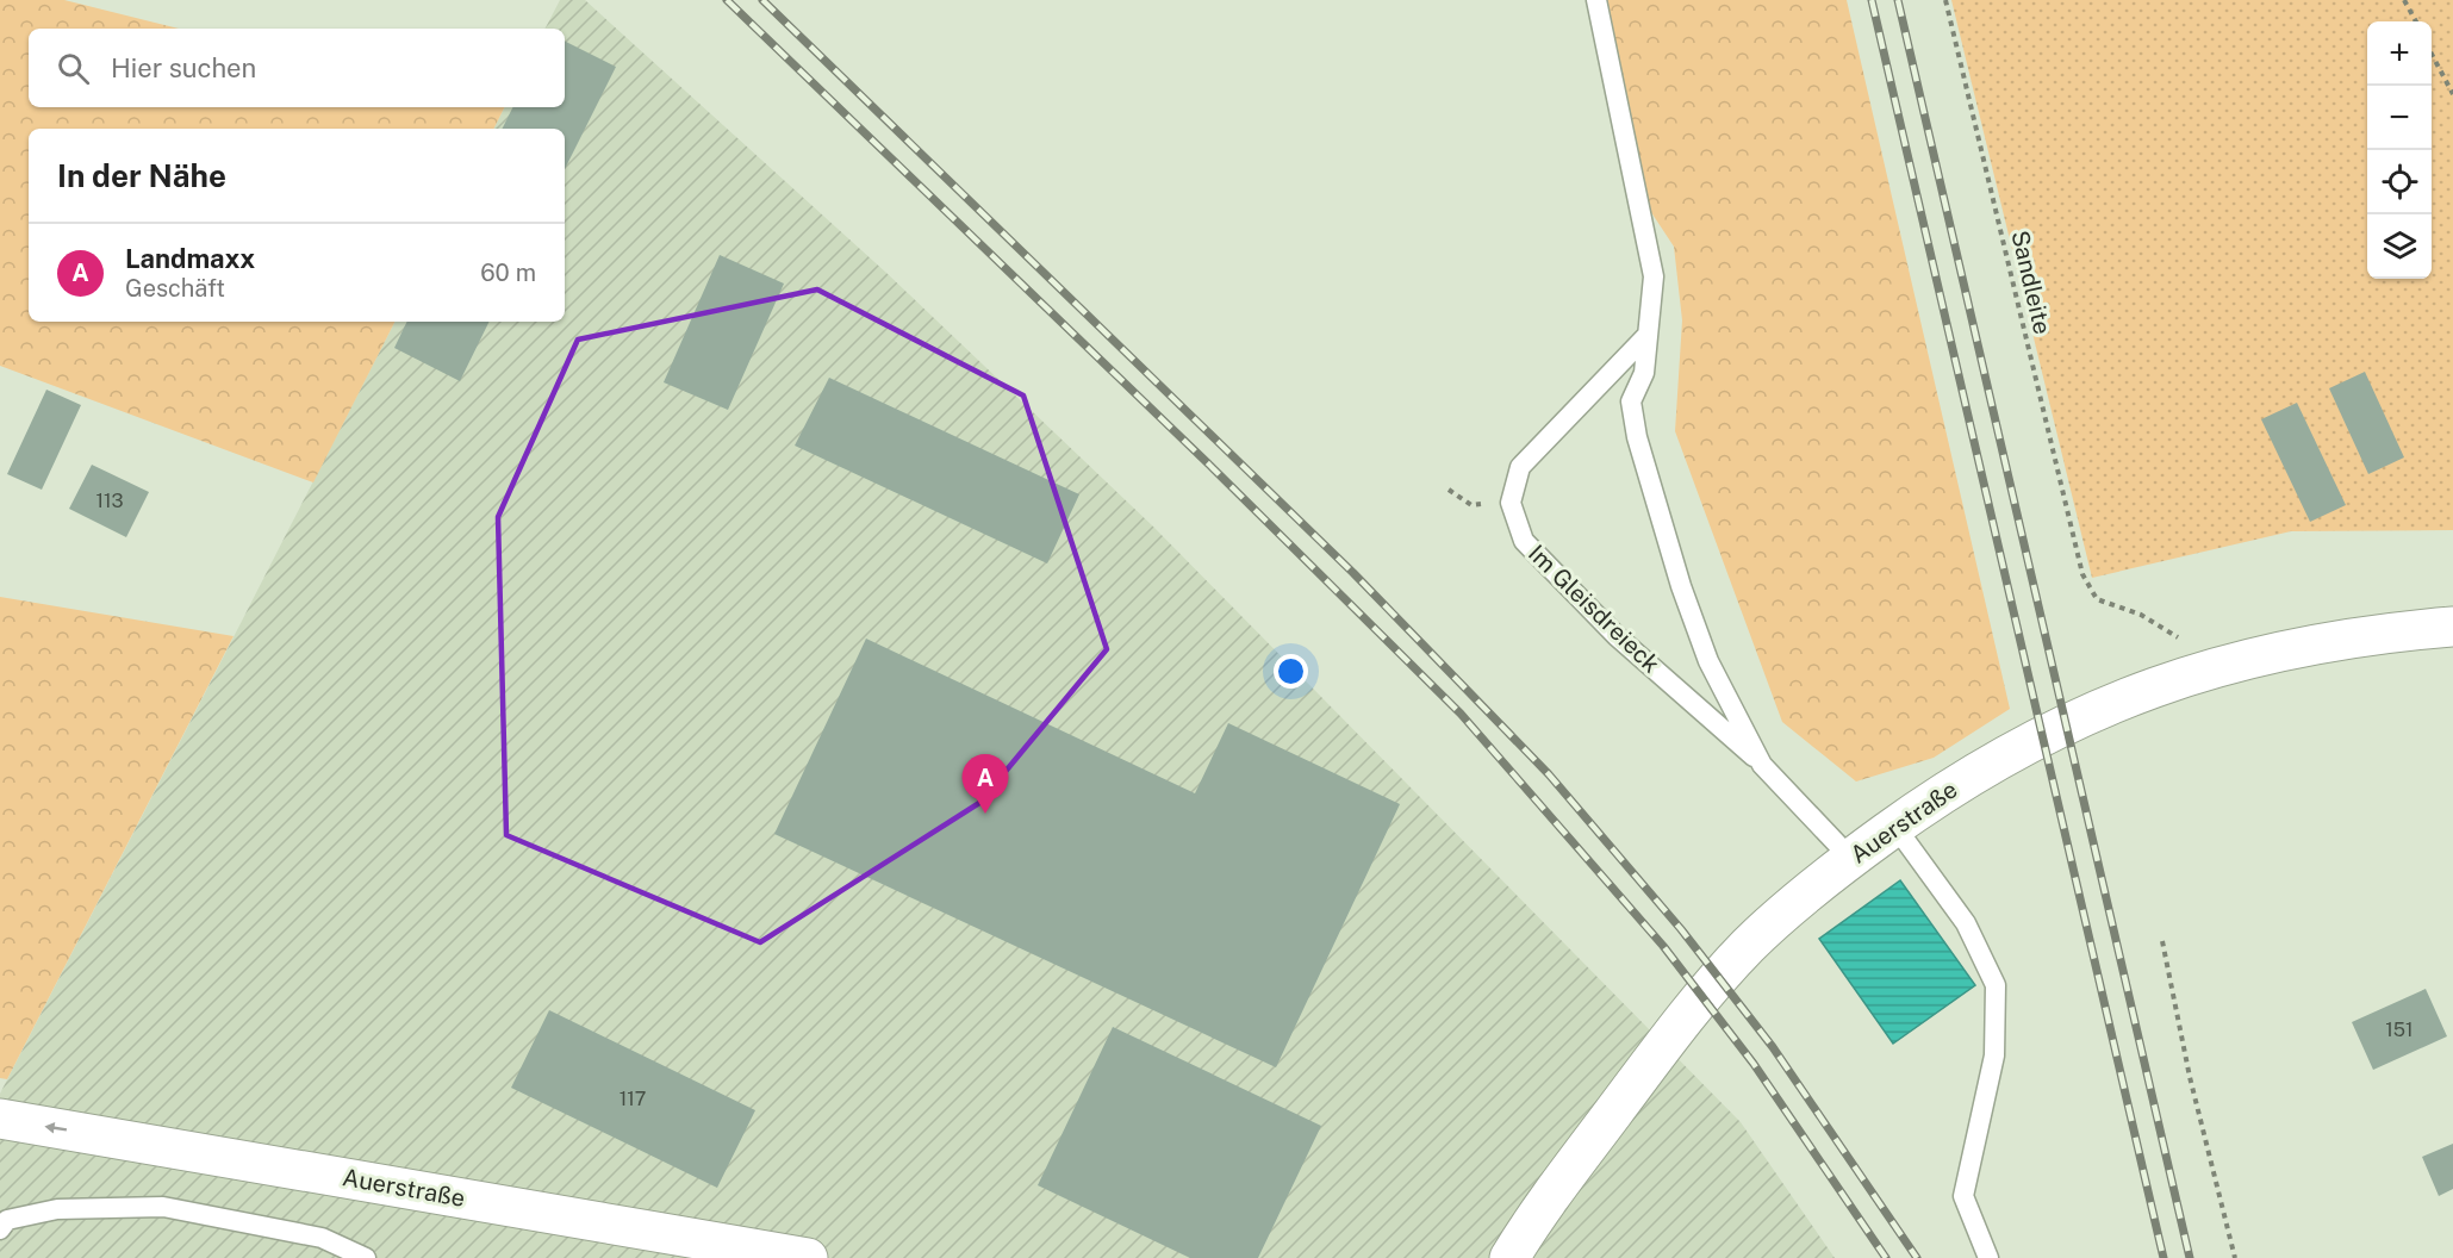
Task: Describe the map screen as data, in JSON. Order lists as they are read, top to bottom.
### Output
{
  "streets": {
    "street": ["Auerstraße"],
    "lane": ["Im Gleisdreieck"],
    "path": ["Sandleite"]
  },
  "crossings": [
    ["Sandleite", "Auerstraße"],
    ["Im Gleisdreieck", "Auerstraße"]
  ],
  "one_way": ["Auerstraße"],
  "house_numbers": ["113", "151", "117"],
  "page": {
    "map_buttons": ["+", "−"],
    "search": "Hier suchen",
    "heading": "In der Nähe",
    "list": [
      {
        "mark": "A",
        "name": "Landmaxx",
        "note": "Geschäft",
        "value": "60 m"
      }
    ],
    "pins": "A"
  }
}
